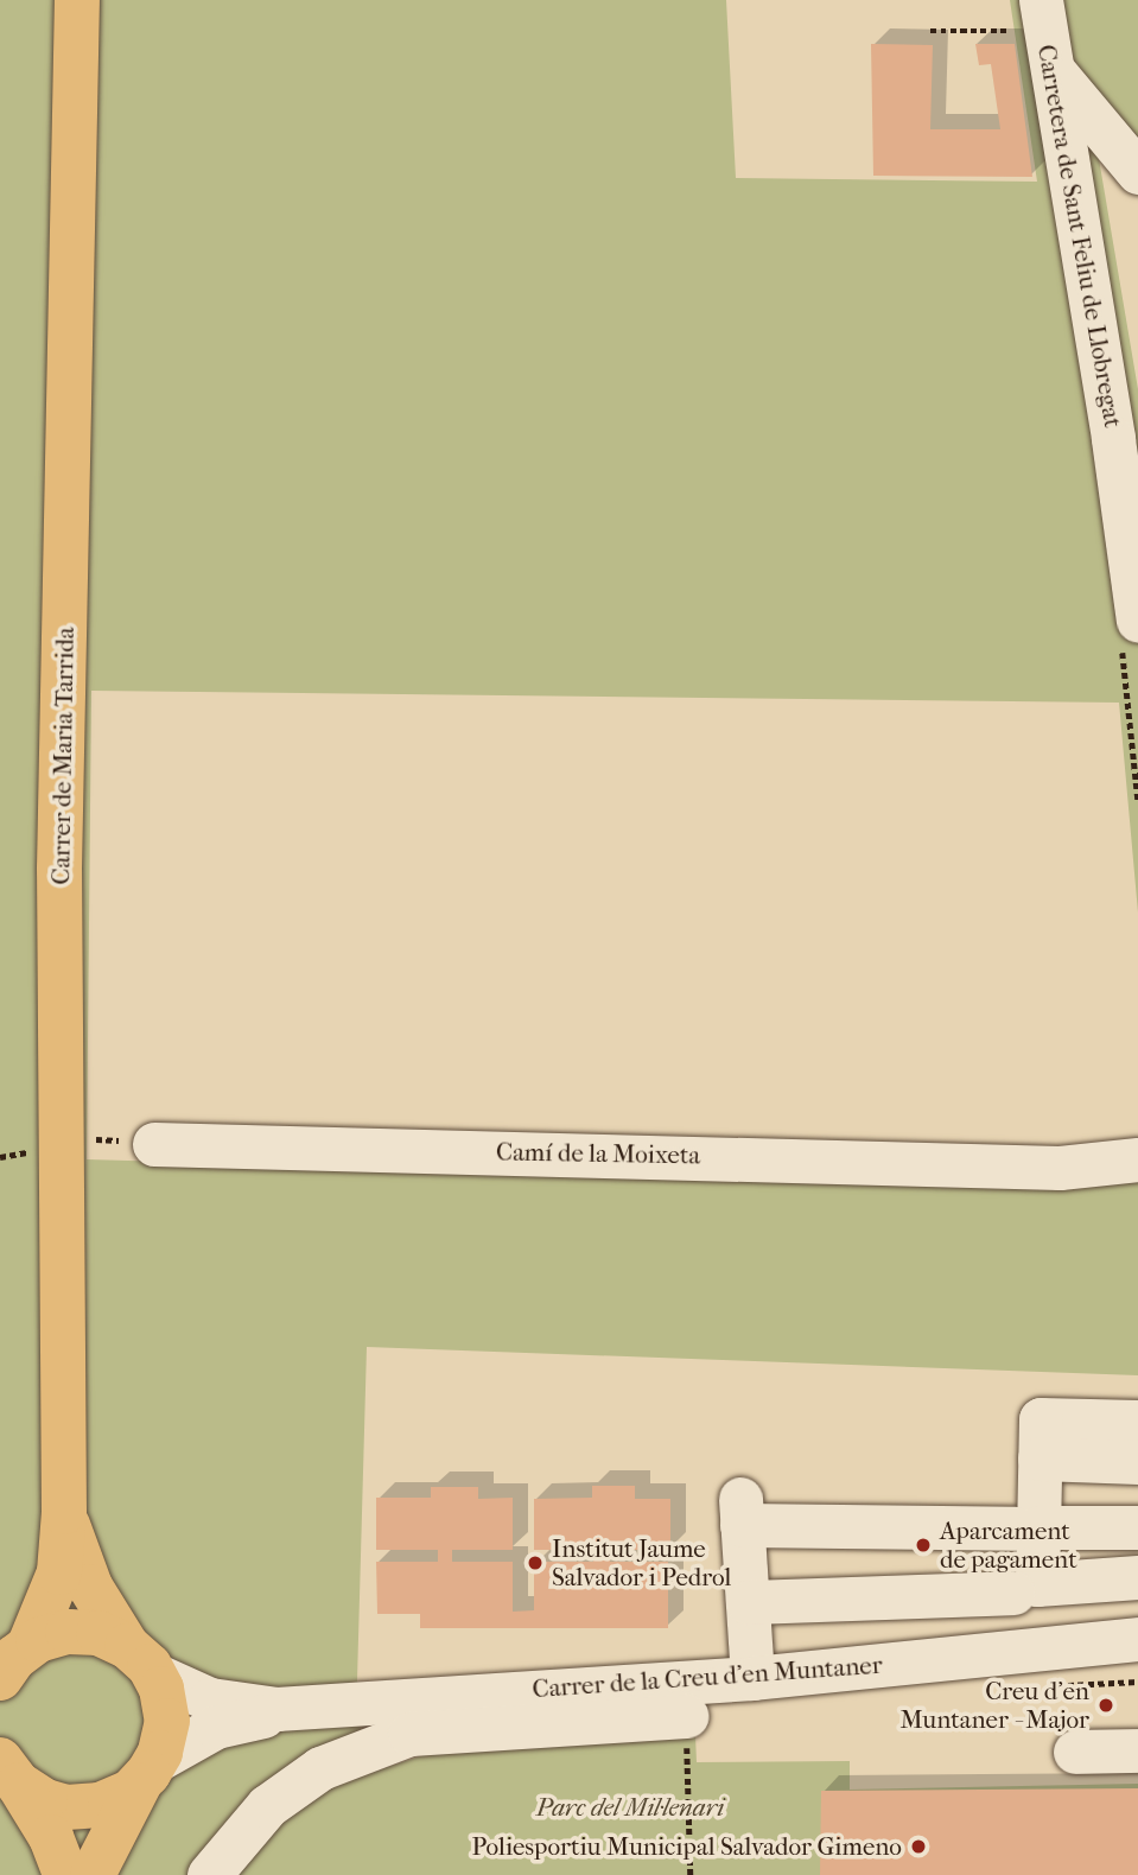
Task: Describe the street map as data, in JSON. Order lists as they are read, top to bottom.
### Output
{
  "streets": {
    "main road": ["Carrer de Maria Tarrida"],
    "street": ["Carretera de Sant Feliu de Llobregat", "Camí de la Moixeta", "Carrer de la Creu d'en Muntaner"]
  },
  "crossings": [
    ["Carrer de Maria Tarrida", "Carrer de la Creu d'en Muntaner"]
  ],
  "parks": ["Parc del Mil·lenari"],
  "places": [
    "Aparcament de pagament",
    "Institut Jaume Salvador i Pedrol",
    "Creu d'en Muntaner - Major",
    "Poliesportiu Municipal Salvador Gimeno"
  ]
}
